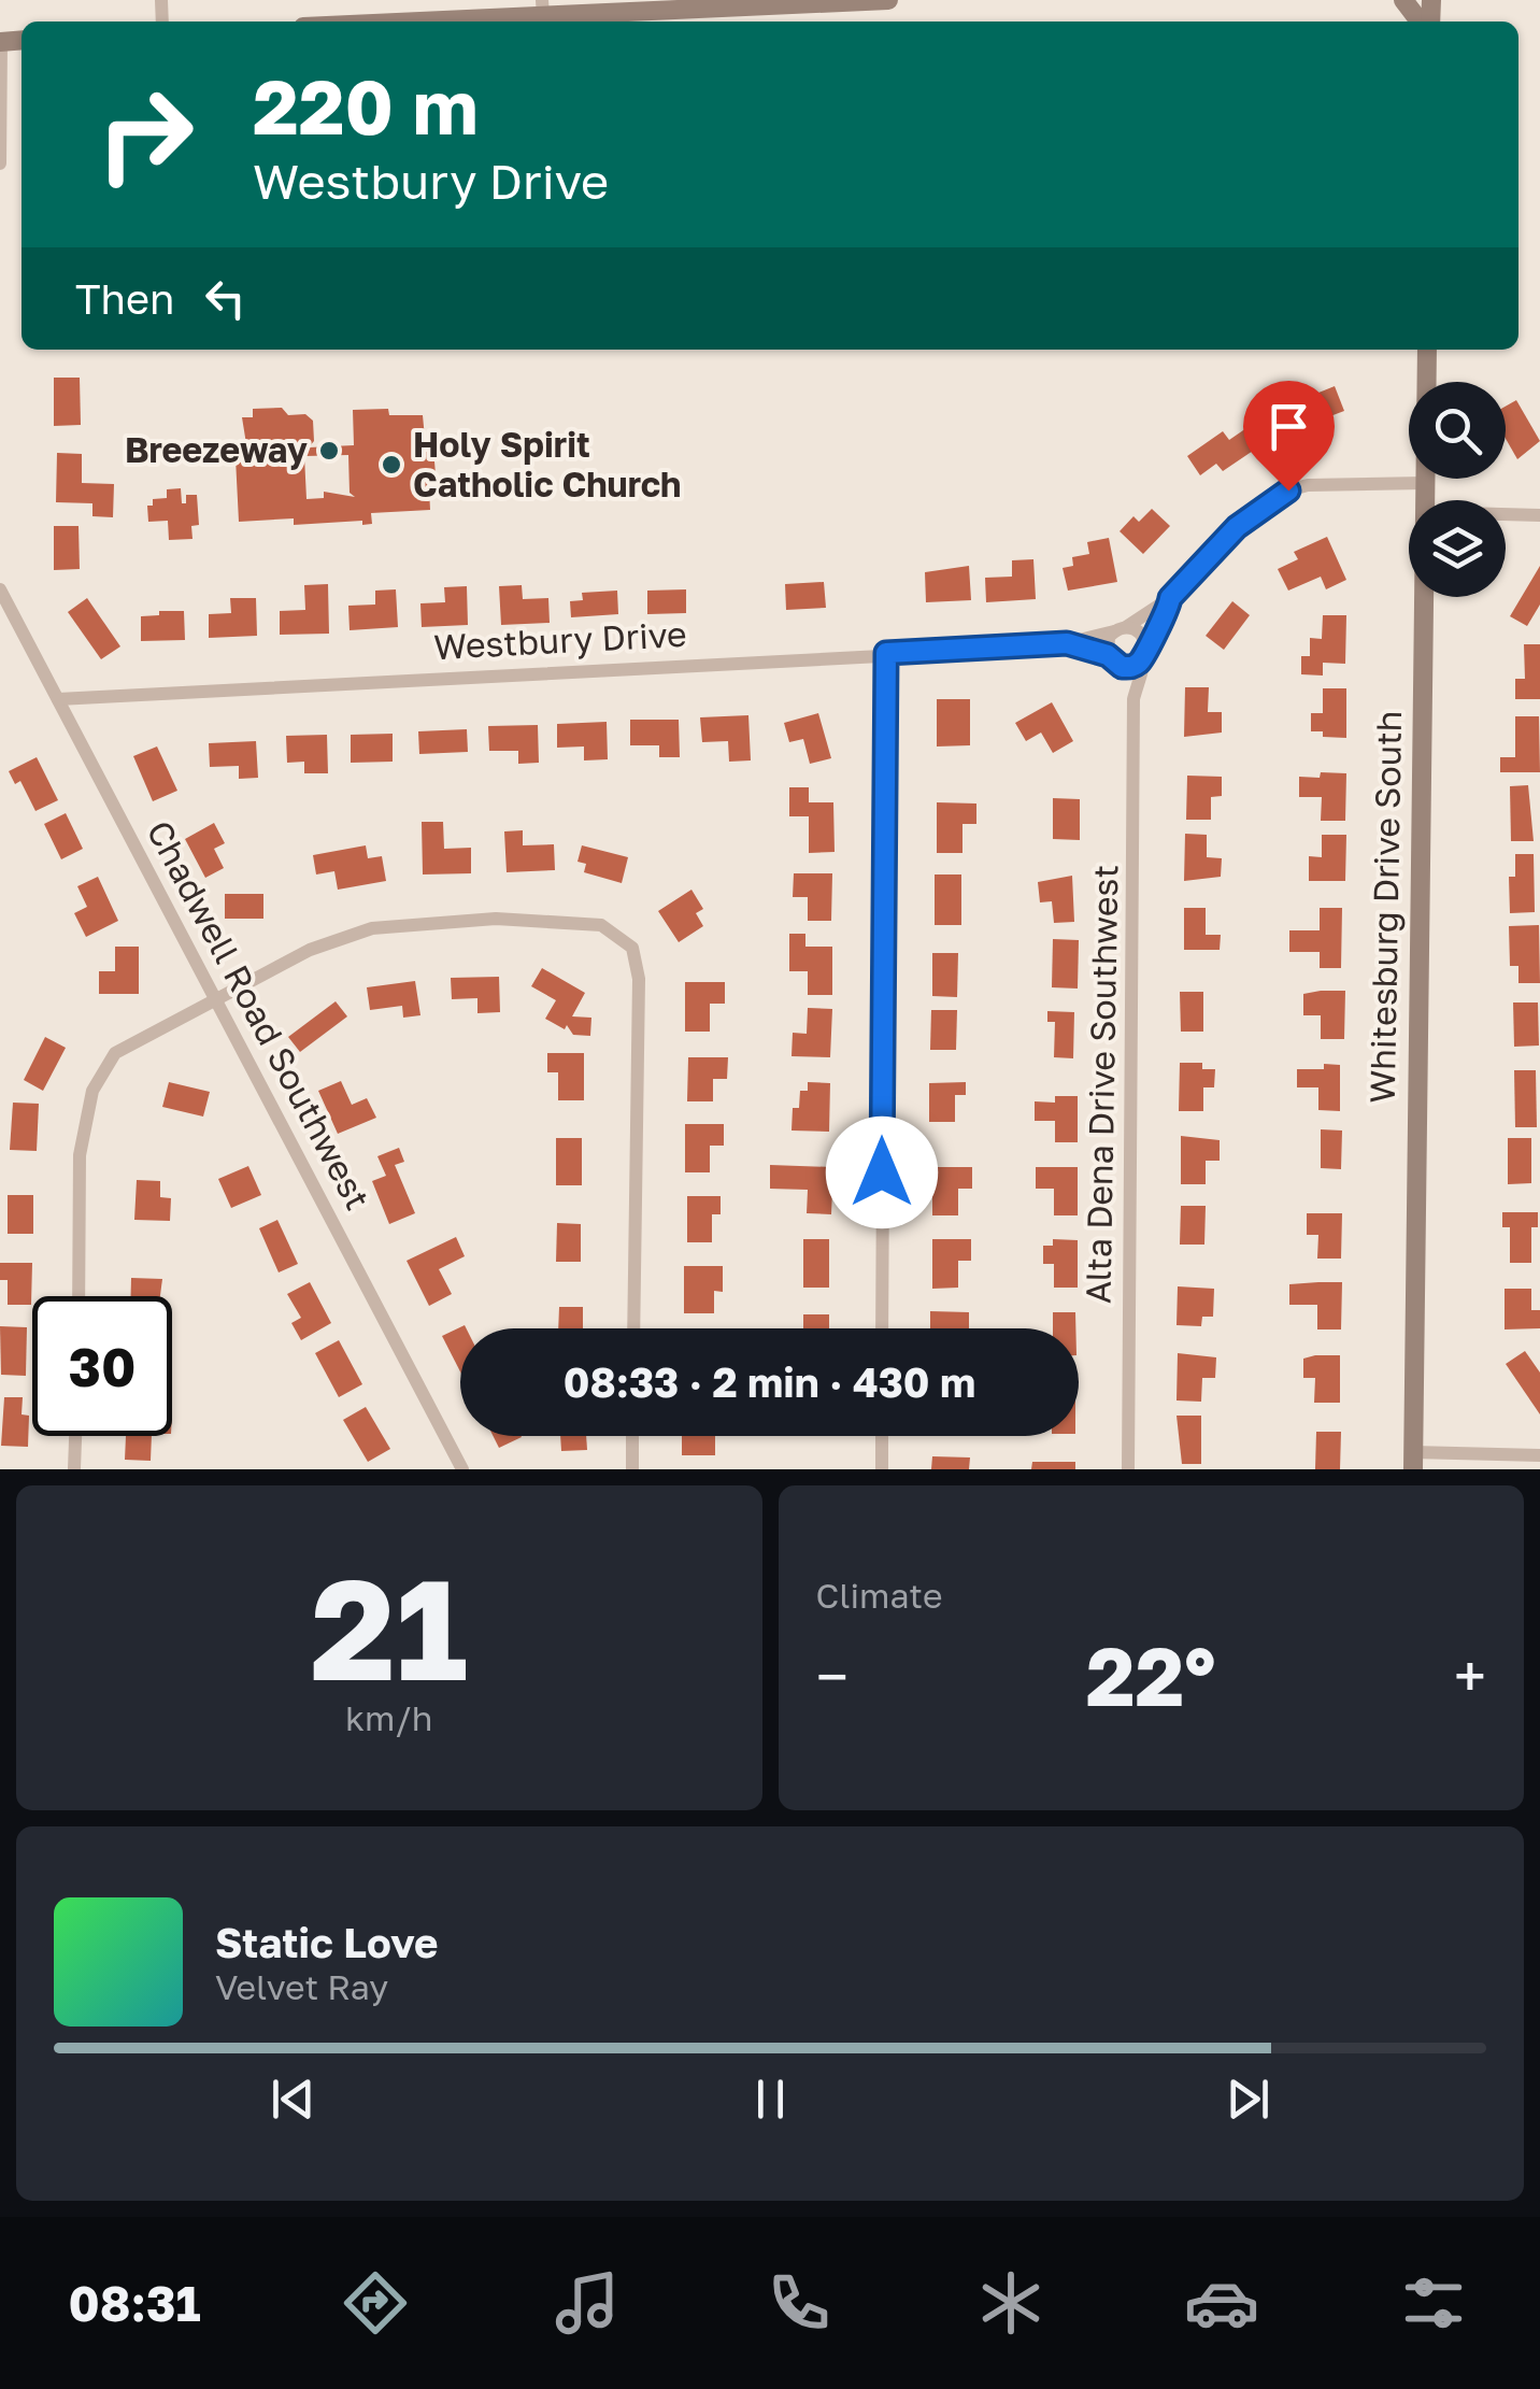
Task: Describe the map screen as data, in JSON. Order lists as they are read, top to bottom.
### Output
{
  "streets": {
    "main road": ["Whitesburg Drive South"],
    "street": ["Westbury Drive", "Chadwell Road Southwest", "Alta Dena Drive Southwest"]
  },
  "crossings": [
    ["Westbury Drive", "Whitesburg Drive South"],
    ["Westbury Drive", "Chadwell Road Southwest"],
    ["Westbury Drive", "Alta Dena Drive Southwest"]
  ],
  "places": ["Breezeway", "Holy Spirit Catholic Church"],
  "page": {
    "turn": ["220 m", "Westbury Drive"],
    "then": "Then",
    "limit": "30",
    "trip": "08:33 · 2 min · 430 m",
    "tile": [
      ["21", "km/h"],
      "Climate"
    ],
    "heat": ["−", "22°", "+"],
    "song": ["Static Love", "Velvet Ray"],
    "tabs": "08:31"
  }
}
